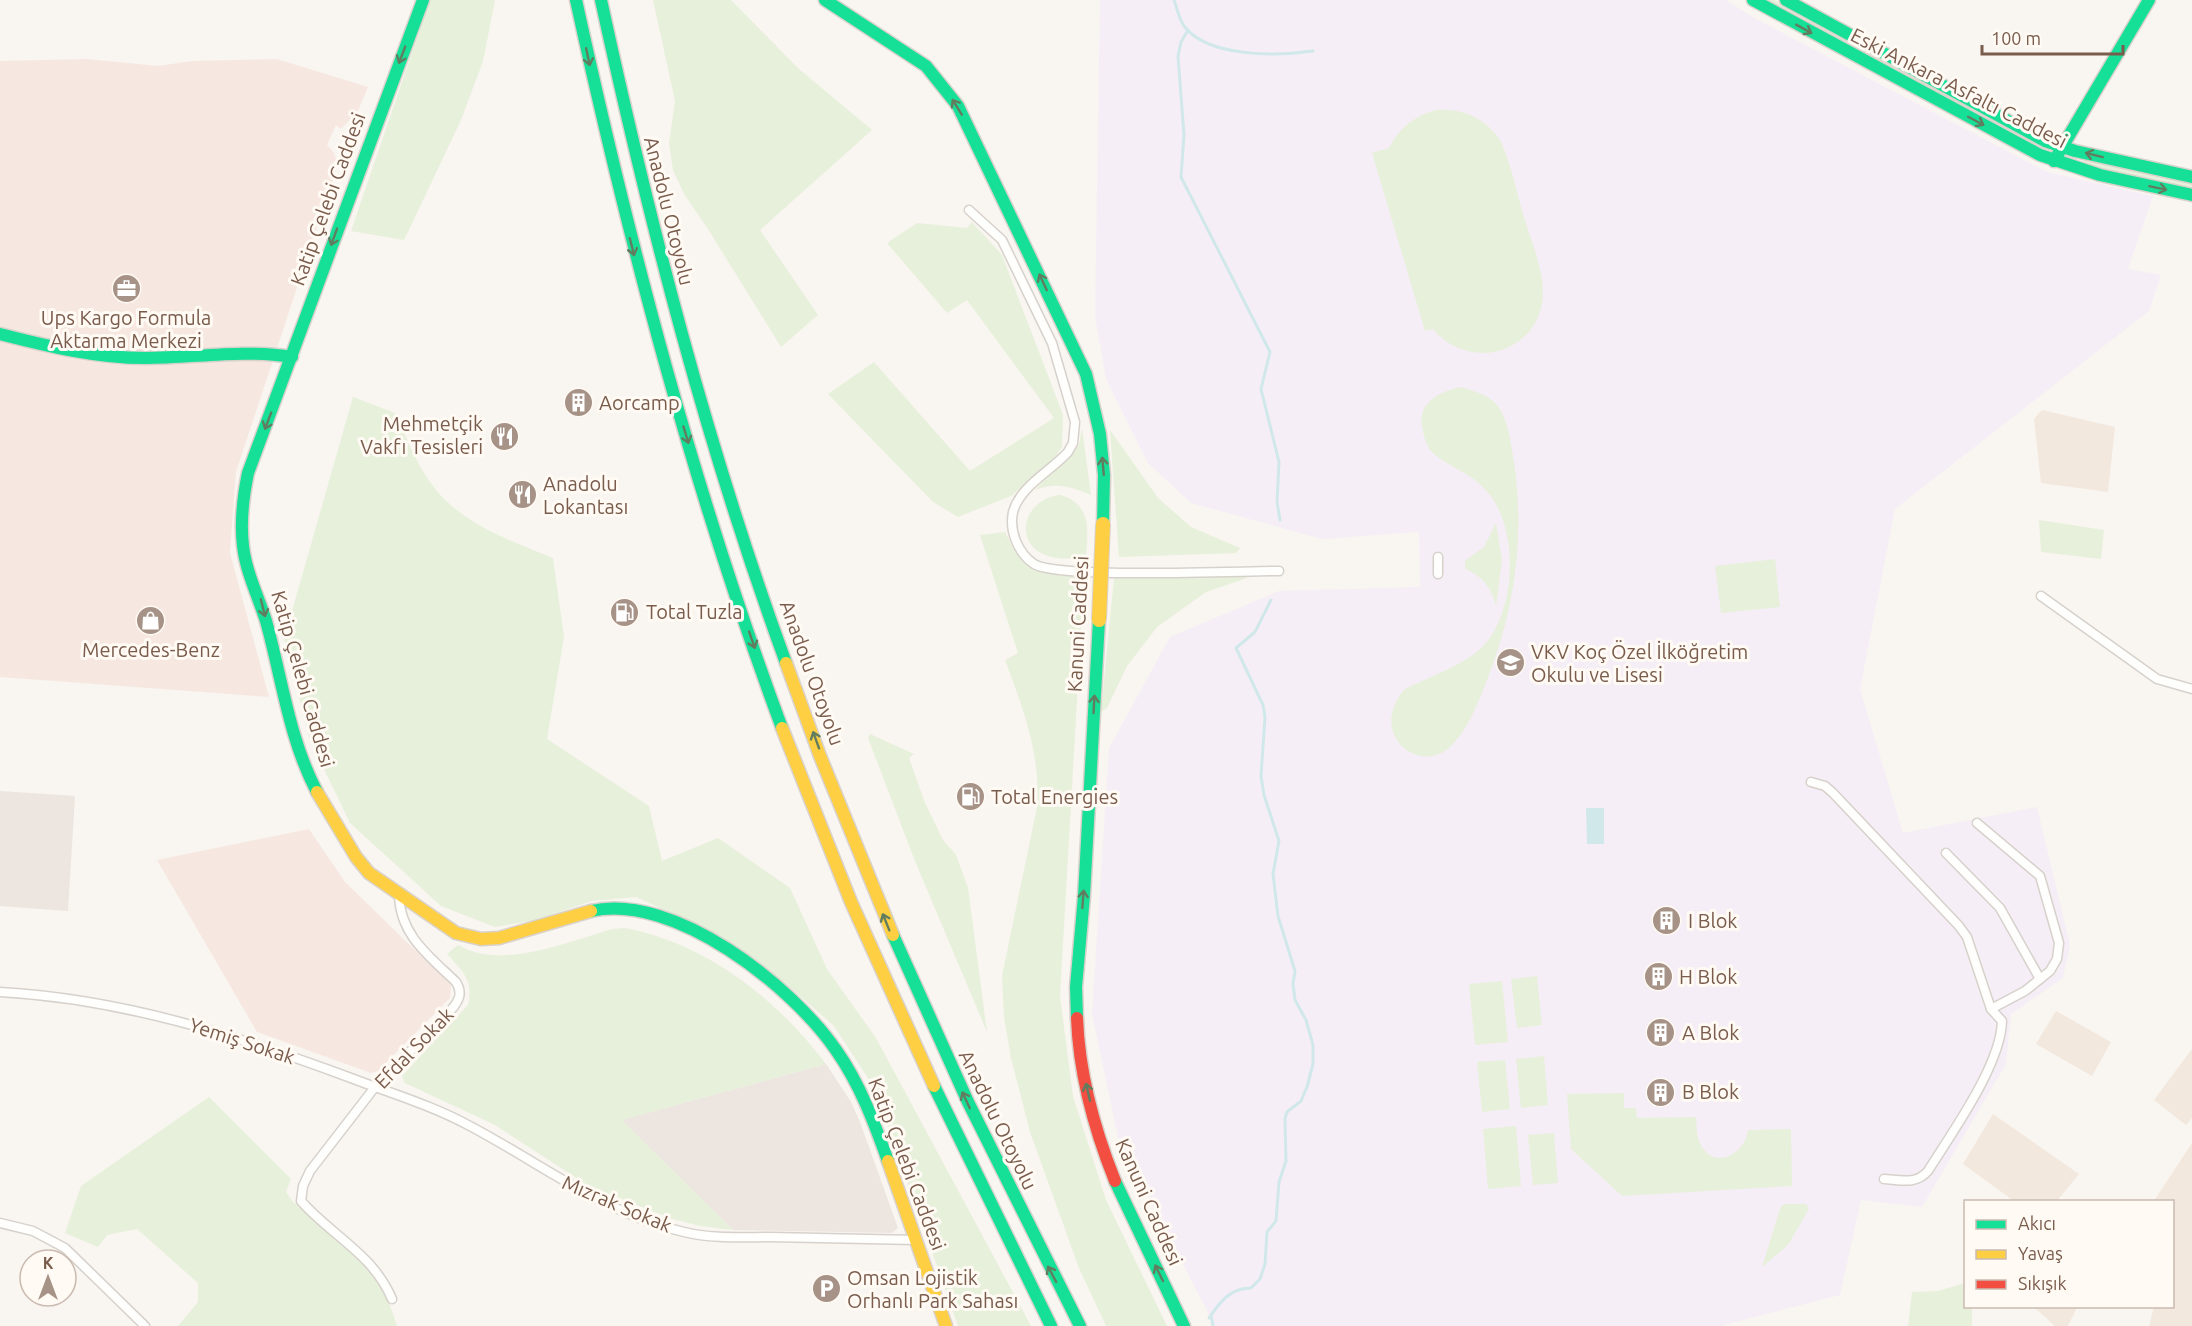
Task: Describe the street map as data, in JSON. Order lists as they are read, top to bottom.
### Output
{
  "streets": {
    "main road": [
      "Eski Ankara Asfaltı Caddesi",
      "Katip Çelebi Caddesi",
      "Anadolu Otoyolu",
      "Kanuni Caddesi"
    ],
    "street": ["Yemiş Sokak", "Efdal Sokak", "Mızrak Sokak"]
  },
  "crossings": [
    ["Katip Çelebi Caddesi", "Efdal Sokak"],
    ["Katip Çelebi Caddesi", "Mızrak Sokak"],
    ["Yemiş Sokak", "Efdal Sokak"],
    ["Yemiş Sokak", "Mızrak Sokak"],
    ["Efdal Sokak", "Mızrak Sokak"]
  ],
  "one_way": ["Katip Çelebi Caddesi", "Kanuni Caddesi"],
  "places": {
    "office": ["Ups Kargo Formula Aktarma Merkezi"],
    "building": [
      "Aorcamp",
      "I Blok",
      "H Blok",
      "A Blok",
      "B Blok"
    ],
    "restaurant": ["Mehmetçik Vakfı Tesisleri", "Anadolu Lokantası"],
    "fuel station": ["Total Tuzla", "Total Energies"],
    "shop": ["Mercedes-Benz"],
    "school or university": ["VKV Koç Özel İlköğretim Okulu ve Lisesi"],
    "parking": ["Omsan Lojistik Orhanlı Park Sahası"]
  },
  "legend": ["Akıcı", "Yavaş", "Sıkışık"],
  "scale_bar": "100 m",
  "north": "top"
}
